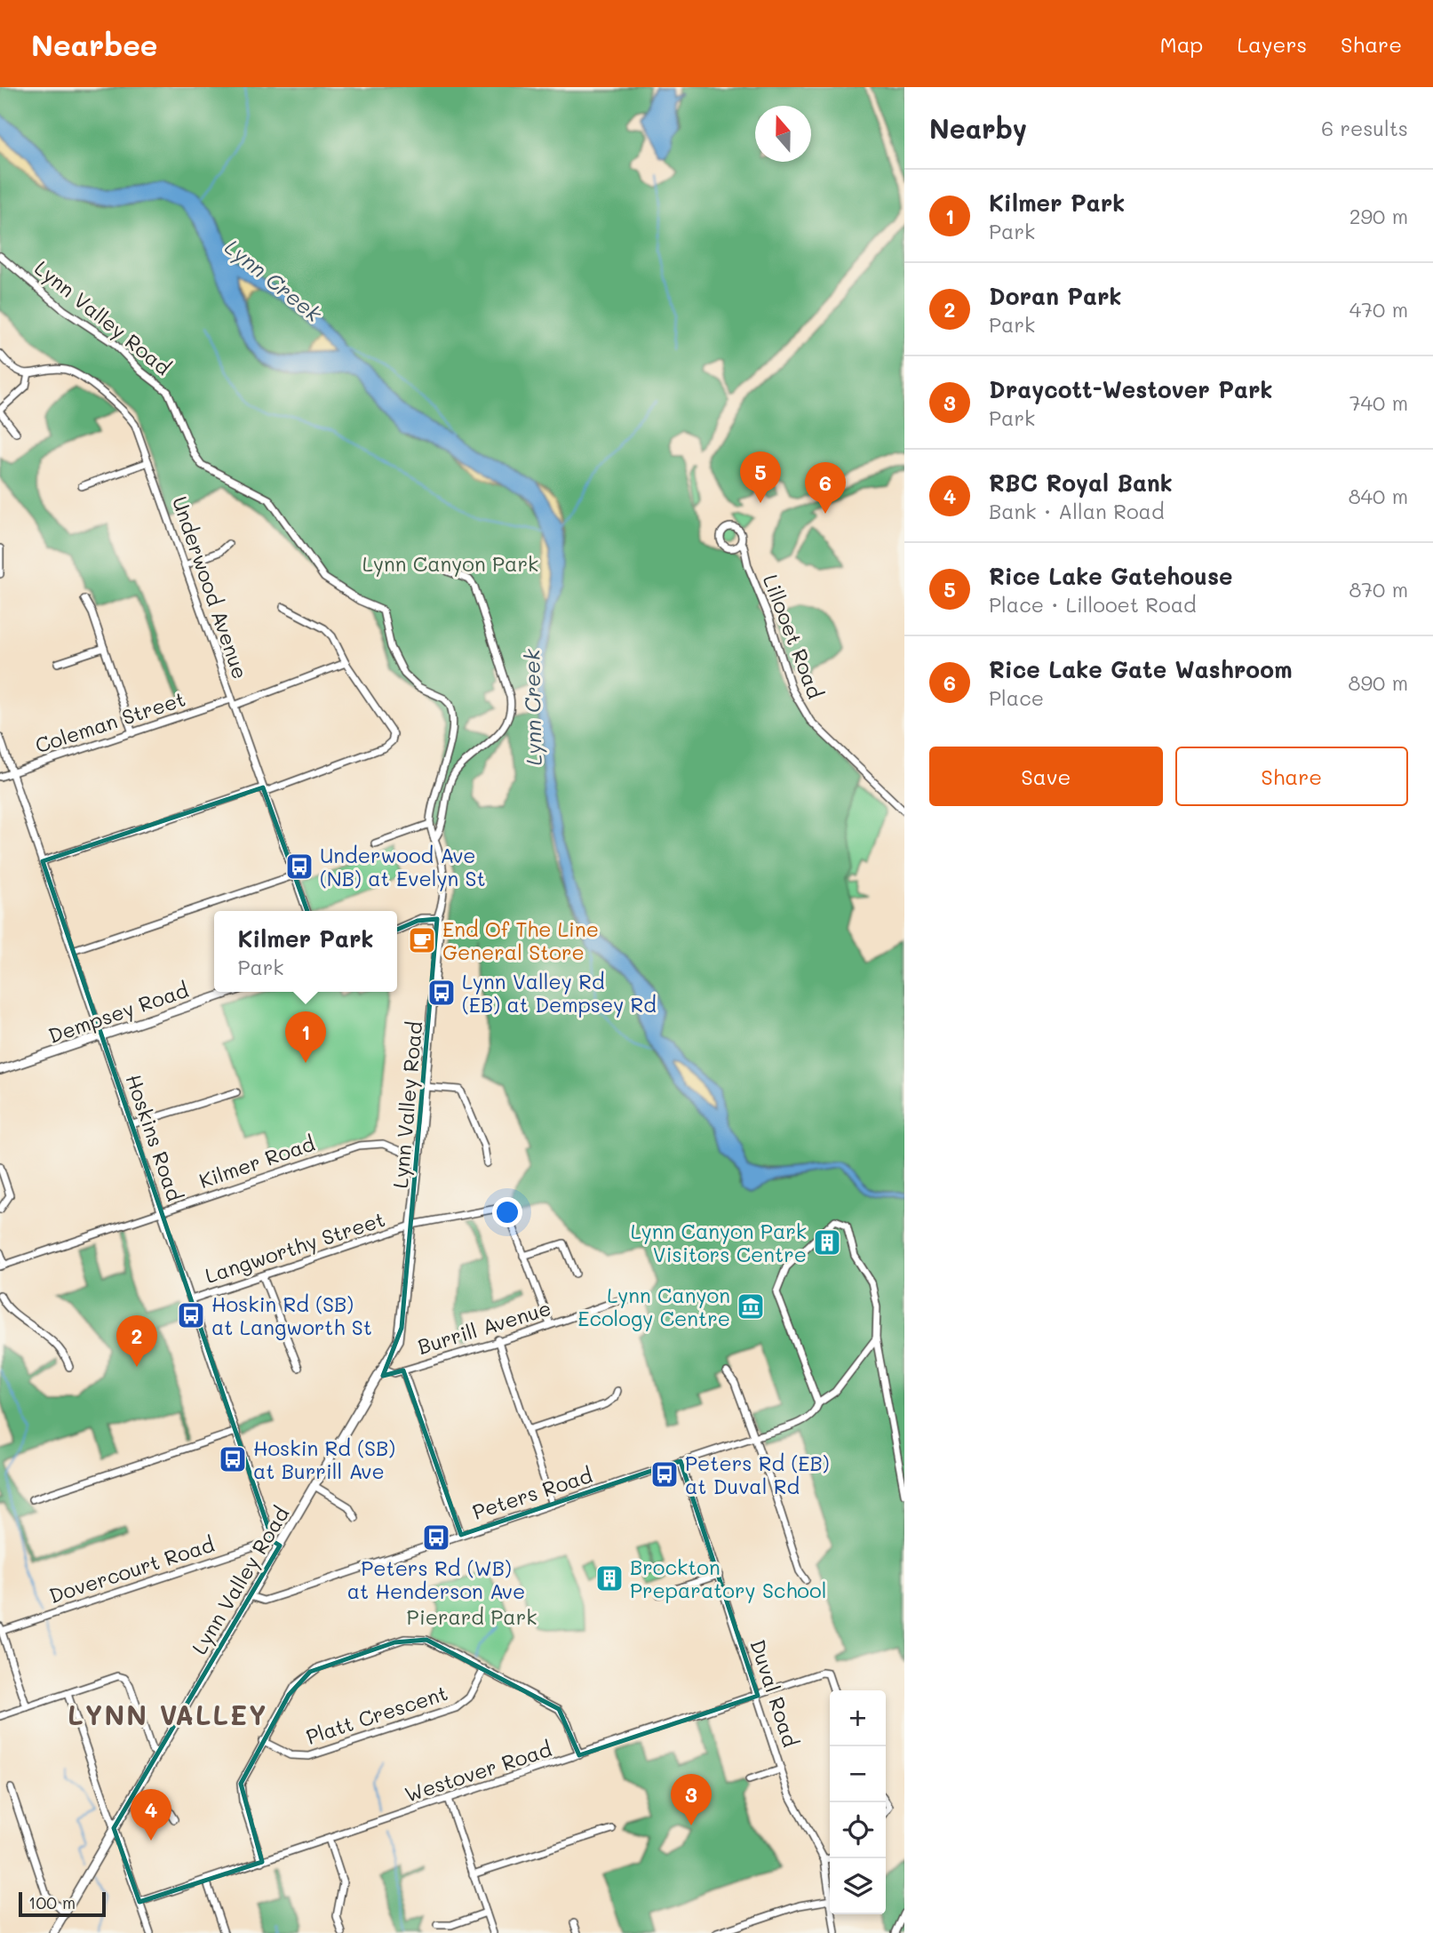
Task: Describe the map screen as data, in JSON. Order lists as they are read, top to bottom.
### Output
{
  "streets": {
    "street": [
      "Lynn Valley Road",
      "Underwood Avenue",
      "Lillooet Road",
      "Coleman Street",
      "Dempsey Road",
      "Hoskins Road",
      "Kilmer Road",
      "Langworthy Street",
      "Burrill Avenue",
      "Peters Road",
      "Dovercourt Road",
      "Duval Road",
      "Platt Crescent",
      "Westover Road"
    ]
  },
  "crossings": [
    ["Lynn Valley Road", "Hoskins Road"],
    ["Lynn Valley Road", "Kilmer Road"],
    ["Lynn Valley Road", "Langworthy Street"],
    ["Lynn Valley Road", "Burrill Avenue"],
    ["Lynn Valley Road", "Peters Road"],
    ["Lynn Valley Road", "Dovercourt Road"],
    ["Underwood Avenue", "Coleman Street"],
    ["Coleman Street", "Hoskins Road"],
    ["Dempsey Road", "Hoskins Road"],
    ["Hoskins Road", "Kilmer Road"],
    ["Hoskins Road", "Langworthy Street"],
    ["Hoskins Road", "Dovercourt Road"],
    ["Peters Road", "Duval Road"],
    ["Duval Road", "Westover Road"]
  ],
  "districts": ["LYNN VALLEY"],
  "water": ["Lynn Creek"],
  "parks": ["Lynn Canyon Park", "Pierard Park"],
  "places": {
    "bus stop": [
      "Underwood Ave (NB) at Evelyn St",
      "Lynn Valley Rd (EB) at Dempsey Rd",
      "Hoskin Rd (SB) at Langworth St",
      "Hoskin Rd (SB) at Burrill Ave",
      "Peters Rd (EB) at Duval Rd",
      "Peters Rd (WB) at Henderson Ave"
    ],
    "cafe": ["End Of The Line General Store"],
    "building": ["Lynn Canyon Park Visitors Centre", "Brockton Preparatory School"],
    "museum": ["Lynn Canyon Ecology Centre"]
  },
  "scale_bar": "100 m",
  "north": "top",
  "page": {
    "header": "Nearbee",
    "nav": ["Map", "Layers", "Share"],
    "heading": ["Nearby", "6 results"],
    "list": [
      {
        "mark": "1",
        "name": "Kilmer Park",
        "note": "Park",
        "value": "290 m"
      },
      {
        "mark": "2",
        "name": "Doran Park",
        "note": "Park",
        "value": "470 m"
      },
      {
        "mark": "3",
        "name": "Draycott-Westover Park",
        "note": "Park",
        "value": "740 m"
      },
      {
        "mark": "4",
        "name": "RBC Royal Bank",
        "note": "Bank · Allan Road",
        "value": "840 m"
      },
      {
        "mark": "5",
        "name": "Rice Lake Gatehouse",
        "note": "Place · Lillooet Road",
        "value": "870 m"
      },
      {
        "mark": "6",
        "name": "Rice Lake Gate Washroom",
        "note": "Place",
        "value": "890 m"
      }
    ],
    "pins": [
      "5",
      "6",
      "1",
      "2",
      "3",
      "4"
    ],
    "buttons": ["Save", "Share"],
    "popup": ["Kilmer Park", "Park"],
    "map_buttons": ["+", "−"],
    "scale": "100 m"
  }
}
